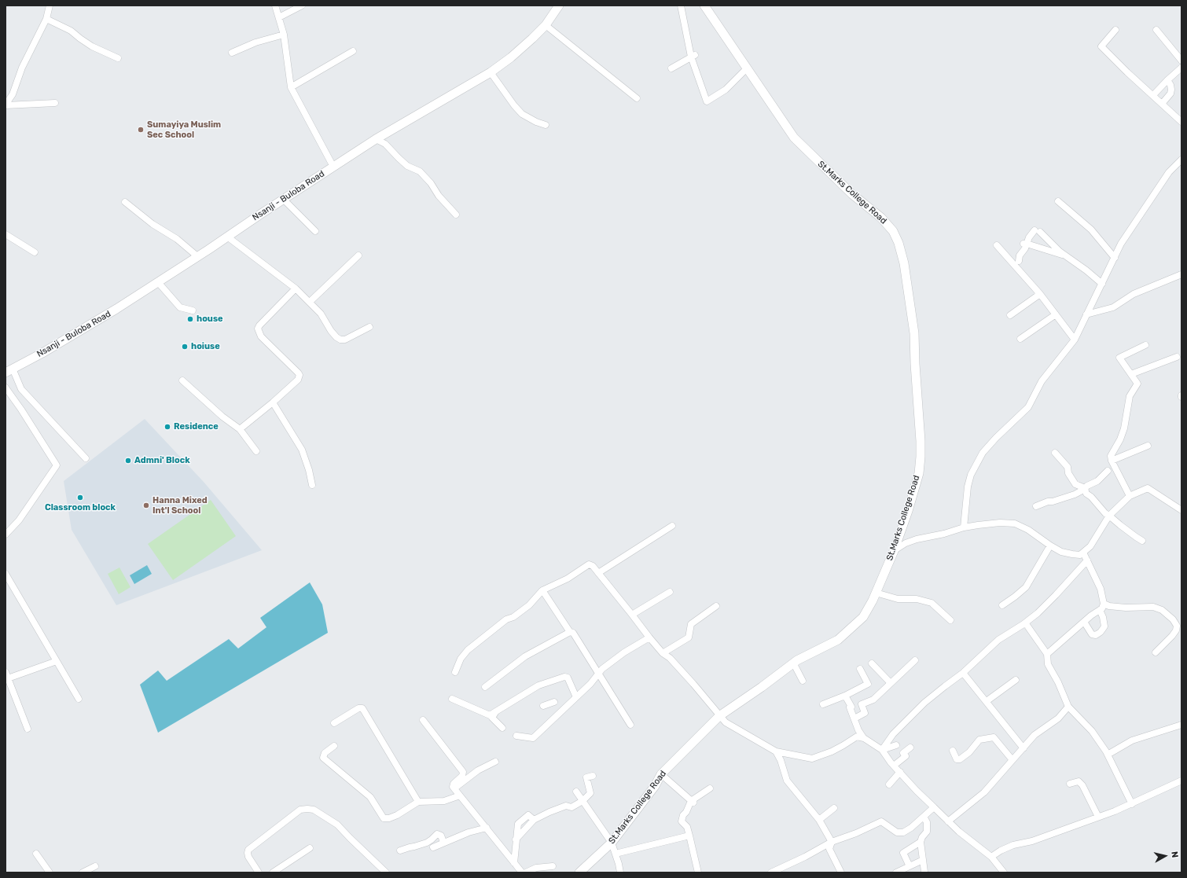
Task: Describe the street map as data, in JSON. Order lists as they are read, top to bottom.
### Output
{
  "streets": {
    "main road": ["St.Marks College Road", "Nsanji - Buloba Road"]
  },
  "places": [
    "Sumayiya Muslim Sec School",
    "house",
    "hoiuse",
    "Residence",
    "Admni' Block",
    "Classroom block",
    "Hanna Mixed Int'l School"
  ],
  "north": "right"
}
